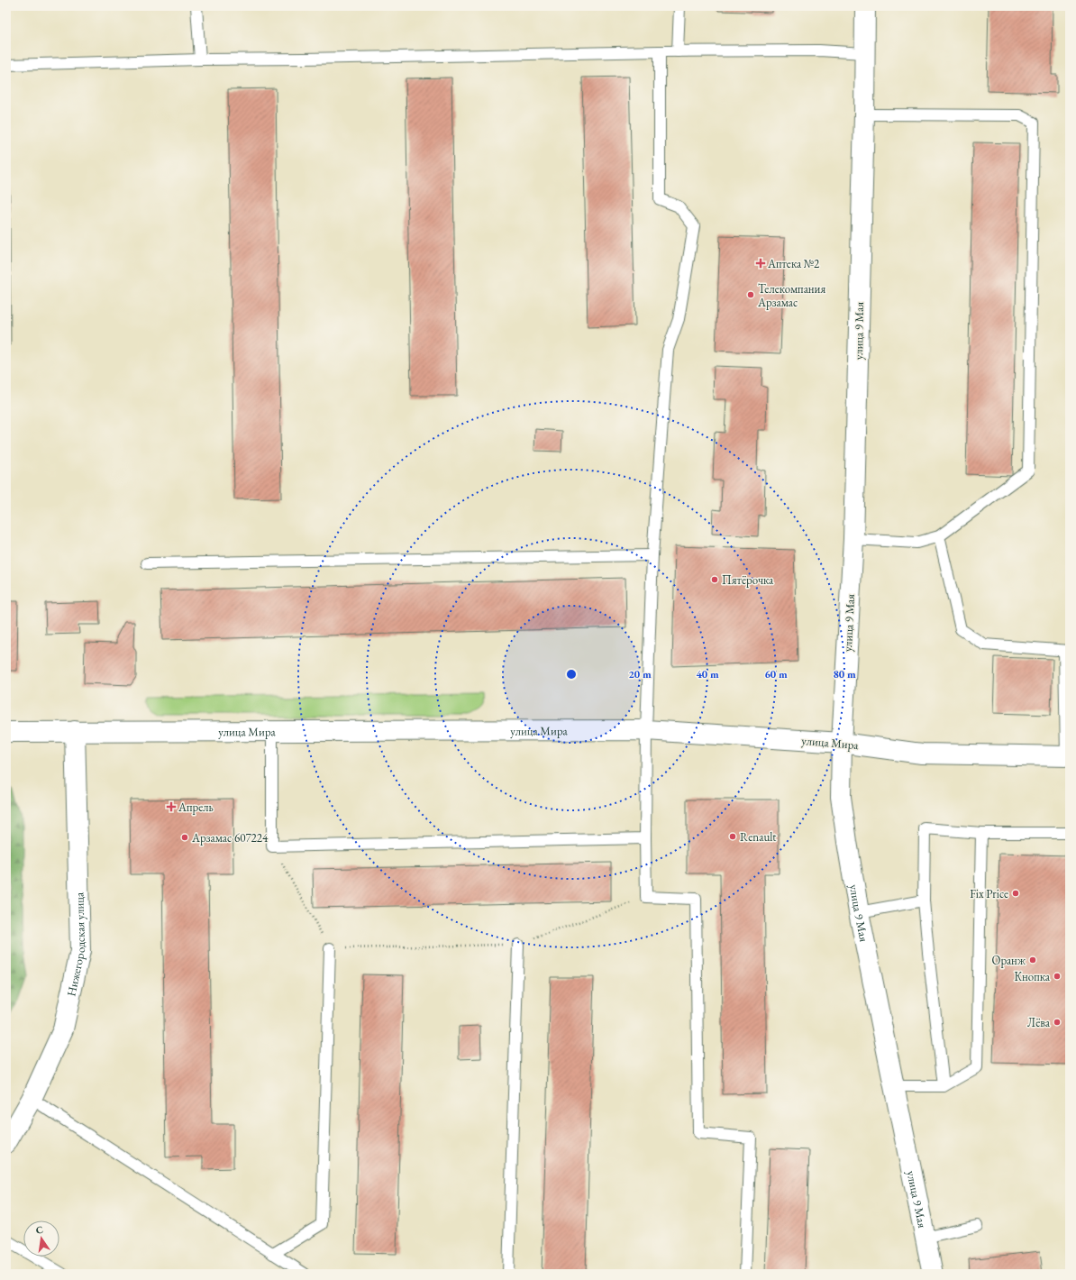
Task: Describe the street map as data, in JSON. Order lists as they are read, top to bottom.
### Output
{
  "streets": {
    "street": ["улица 9 Мая", "улица Мира", "Нижегородская улица"]
  },
  "crossings": [
    ["улица 9 Мая", "улица Мира"],
    ["улица Мира", "Нижегородская улица"]
  ],
  "places": {
    "health": ["Аптека №2", "Апрель"],
    "other": [
      "Телекомпания Арзамас",
      "Пятёрочка",
      "Renault",
      "Арзамас 607224",
      "Fix Price",
      "Оранж",
      "Кнопка",
      "Лёва"
    ]
  },
  "north": "top",
  "rings": [
    "20 m",
    "40 m",
    "60 m",
    "80 m"
  ]
}
